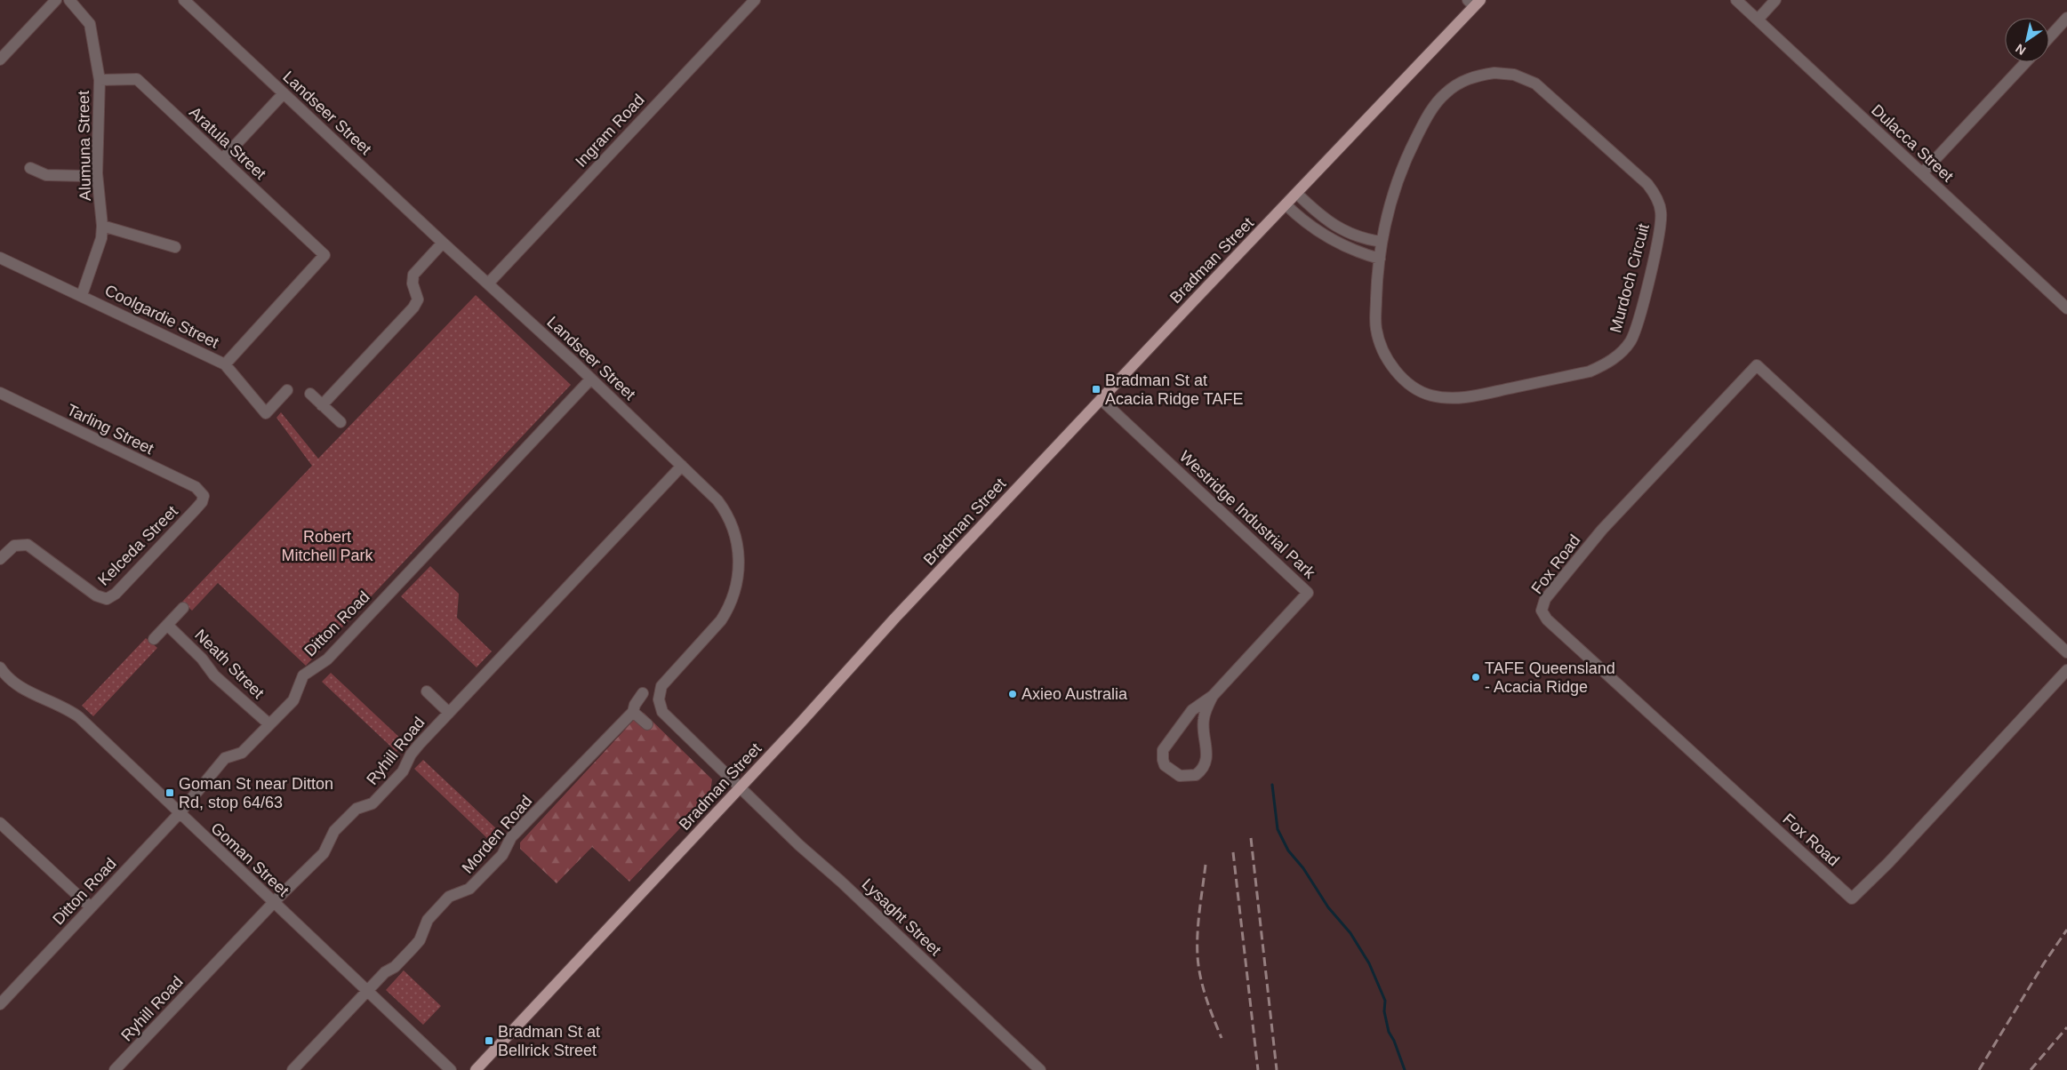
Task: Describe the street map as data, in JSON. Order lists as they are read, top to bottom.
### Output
{
  "streets": {
    "main road": ["Bradman Street"],
    "street": [
      "Landseer Street",
      "Ingram Road",
      "Aratula Street",
      "Dulacca Street",
      "Alumuna Street",
      "Murdoch Circuit",
      "Coolgardie Street",
      "Tarling Street",
      "Westridge Industrial Park",
      "Kelceda Street",
      "Fox Road",
      "Ditton Road",
      "Neath Street",
      "Ryhill Road",
      "Morden Road",
      "Goman Street",
      "Lysaght Street"
    ]
  },
  "crossings": [
    ["Landseer Street", "Ingram Road"],
    ["Landseer Street", "Bradman Street"],
    ["Landseer Street", "Ditton Road"],
    ["Landseer Street", "Ryhill Road"],
    ["Landseer Street", "Lysaght Street"],
    ["Aratula Street", "Alumuna Street"],
    ["Aratula Street", "Coolgardie Street"],
    ["Alumuna Street", "Coolgardie Street"],
    ["Bradman Street", "Westridge Industrial Park"],
    ["Bradman Street", "Lysaght Street"],
    ["Tarling Street", "Kelceda Street"],
    ["Ditton Road", "Neath Street"],
    ["Ditton Road", "Goman Street"],
    ["Ryhill Road", "Goman Street"],
    ["Morden Road", "Goman Street"]
  ],
  "parks": ["Robert Mitchell Park"],
  "places": {
    "transit": ["Bradman St at Acacia Ridge TAFE", "Goman St near Ditton Rd, stop 64/63", "Bradman St at Bellrick Street"],
    "other": ["TAFE Queensland - Acacia Ridge", "Axieo Australia"]
  },
  "north": "bottom left"
}
